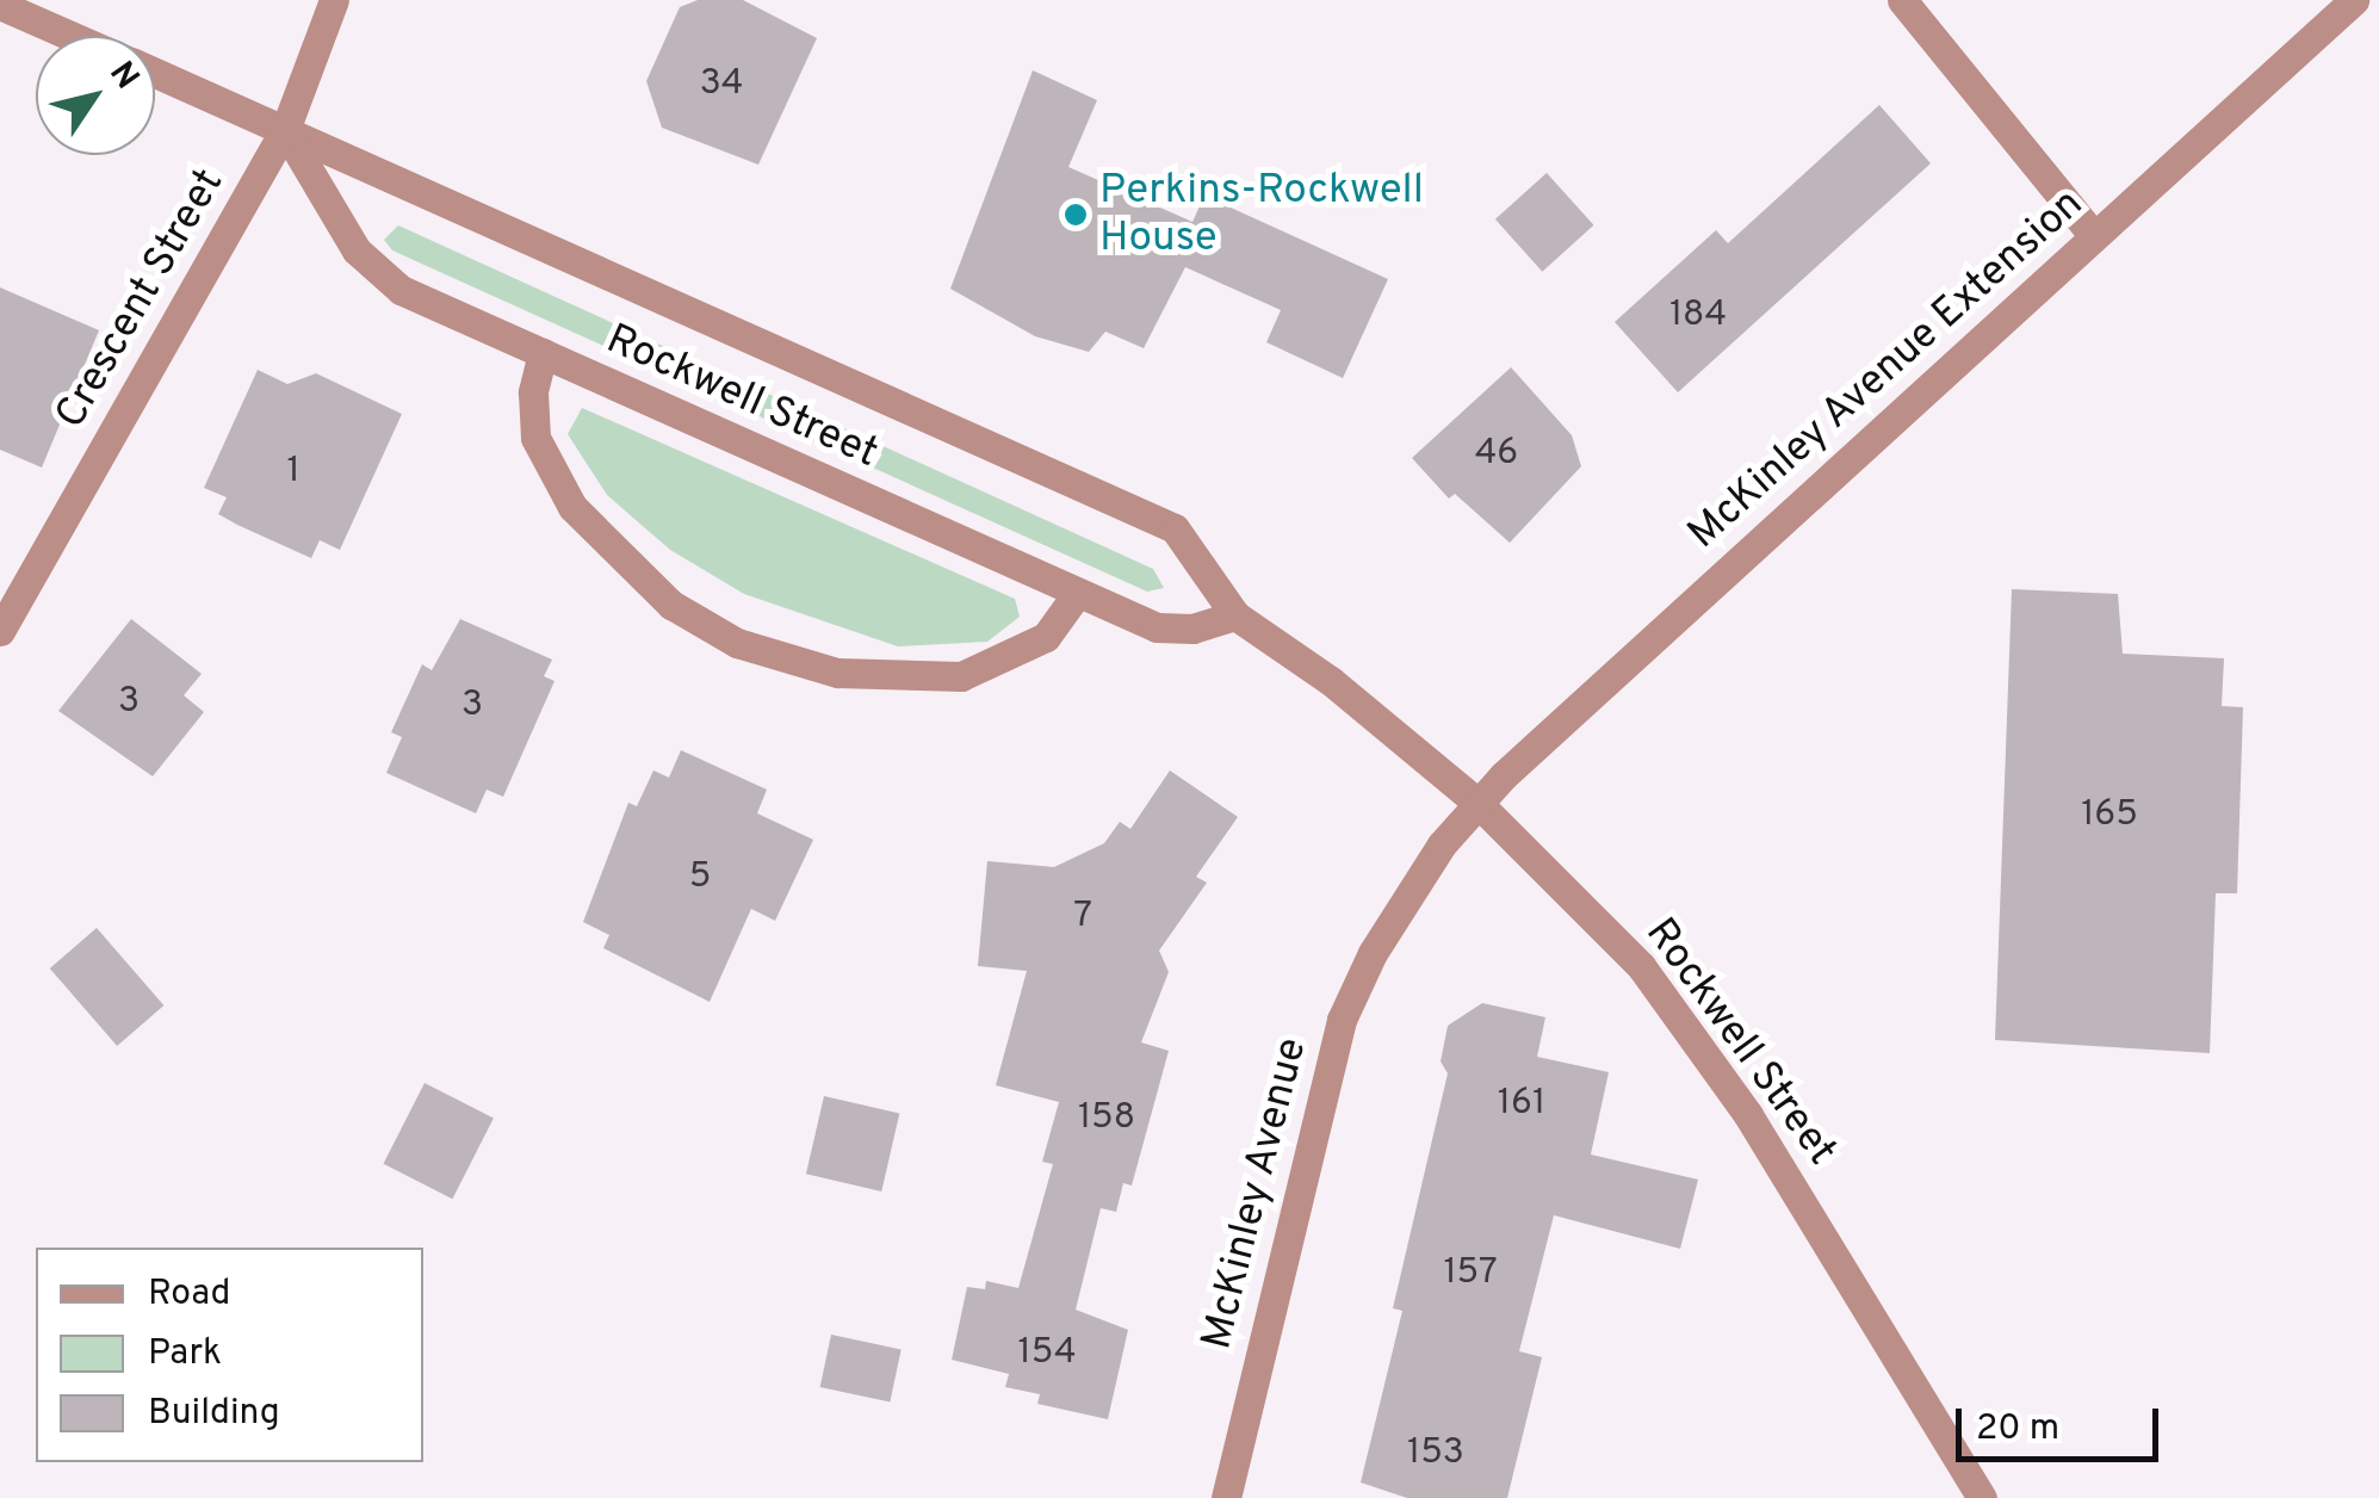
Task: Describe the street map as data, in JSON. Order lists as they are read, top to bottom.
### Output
{
  "streets": {
    "street": [
      "Crescent Street",
      "McKinley Avenue Extension",
      "Rockwell Street",
      "McKinley Avenue"
    ]
  },
  "crossings": [
    ["Crescent Street", "Rockwell Street"],
    ["McKinley Avenue Extension", "Rockwell Street"],
    ["McKinley Avenue Extension", "McKinley Avenue"],
    ["Rockwell Street", "McKinley Avenue"]
  ],
  "places": ["Perkins-Rockwell House"],
  "house_numbers": [
    "34",
    "184",
    "46",
    "1",
    "3",
    "3",
    "165",
    "5",
    "7",
    "161",
    "158",
    "157",
    "154",
    "153"
  ],
  "legend": ["Road", "Park", "Building"],
  "scale_bar": "20 m",
  "north": "top right"
}
